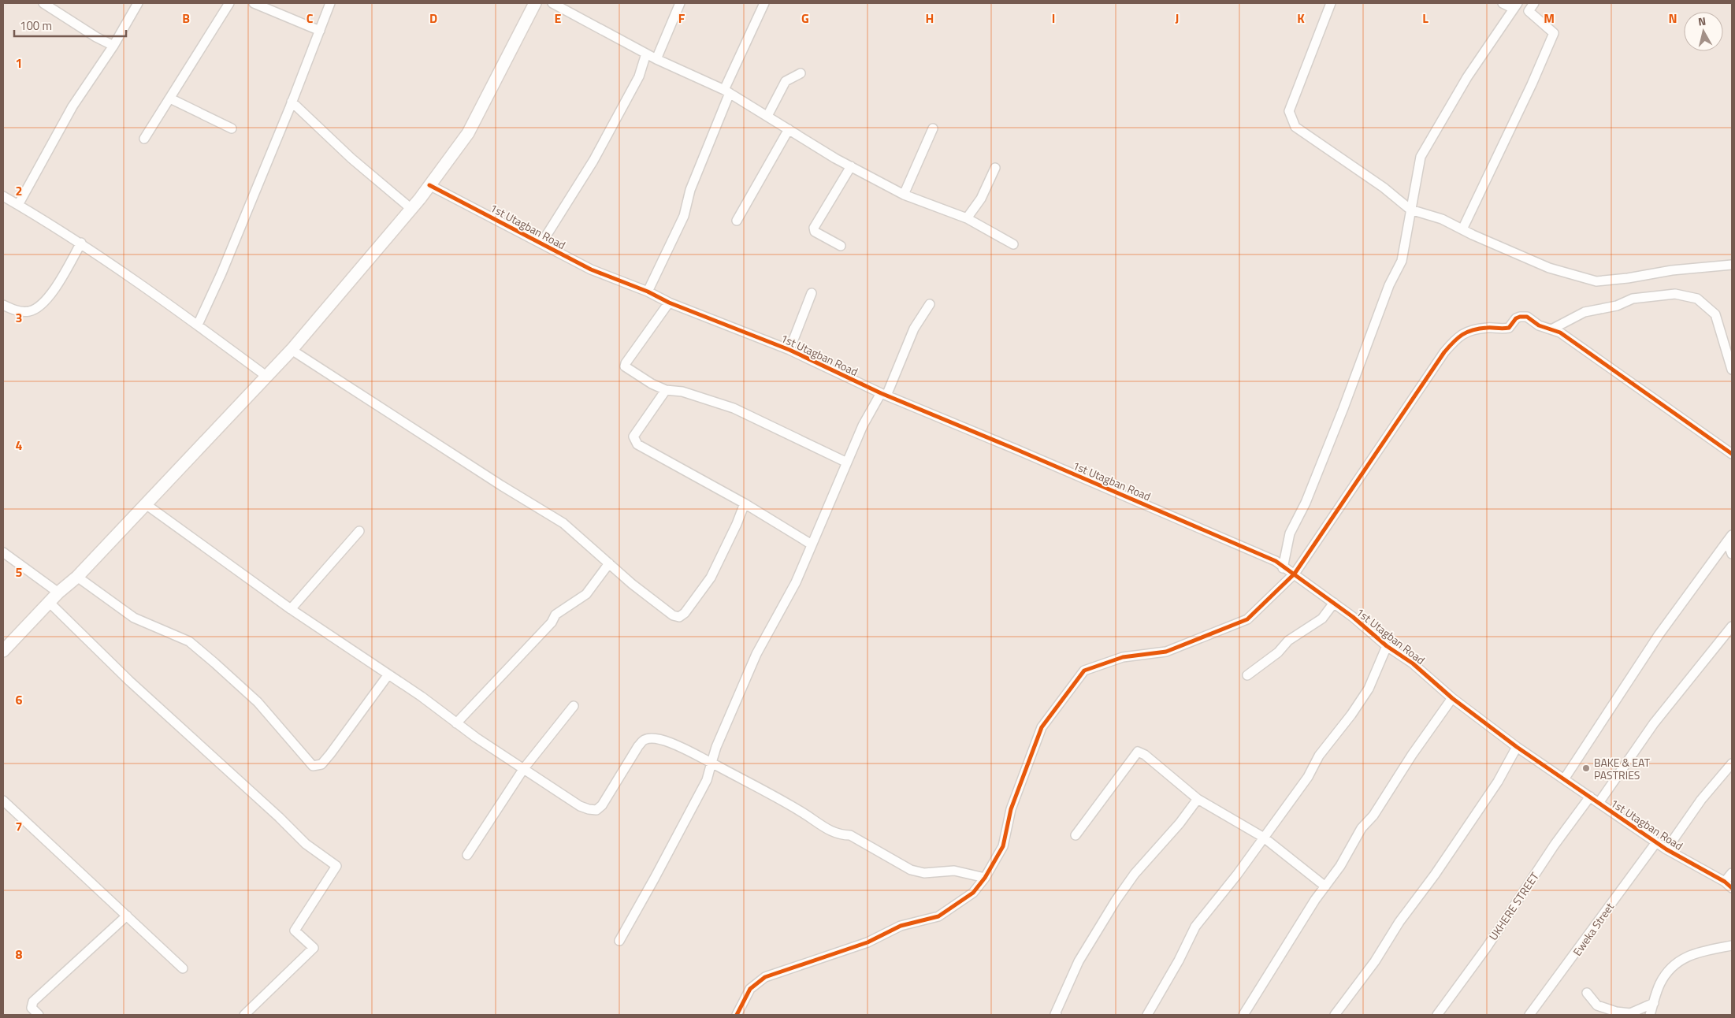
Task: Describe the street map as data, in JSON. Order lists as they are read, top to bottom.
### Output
{
  "streets": {
    "street": ["1st Utagban Road", "UKHERE STREET", "Eweka Street"]
  },
  "crossings": [
    ["1st Utagban Road", "UKHERE STREET"],
    ["1st Utagban Road", "Eweka Street"]
  ],
  "places": ["BAKE & EAT PASTRIES"],
  "scale_bar": "100 m",
  "north": "top",
  "grid": {
    "columns": [
      "B",
      "C",
      "D",
      "E",
      "F",
      "G",
      "H",
      "I",
      "J",
      "K",
      "L",
      "M",
      "N"
    ],
    "rows": [
      "1",
      "2",
      "3",
      "4",
      "5",
      "6",
      "7",
      "8"
    ]
  }
}
